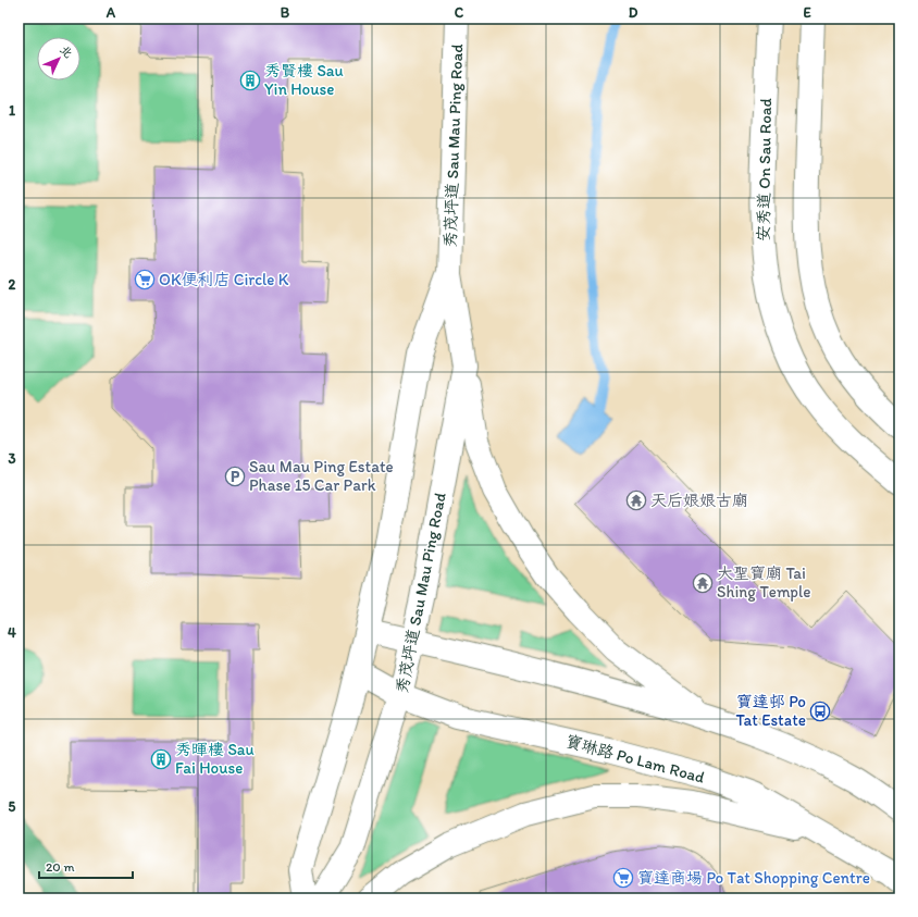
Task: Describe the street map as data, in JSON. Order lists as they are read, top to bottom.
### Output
{
  "streets": {
    "main road": ["秀茂坪道 Sau Mau Ping Road", "安秀道 On Sau Road", "寶琳路 Po Lam Road"]
  },
  "crossings": [
    ["秀茂坪道 Sau Mau Ping Road", "寶琳路 Po Lam Road"]
  ],
  "places": {
    "building": ["秀賢樓 Sau Yin House", "秀暉樓 Sau Fai House"],
    "supermarket": ["OK便利店 Circle K", "寶達商場 Po Tat Shopping Centre"],
    "parking": ["Sau Mau Ping Estate Phase 15 Car Park"],
    "temple": ["天后娘娘古廟", "大聖寶廟 Tai Shing Temple"],
    "bus stop": ["寶達邨 Po Tat Estate"]
  },
  "scale_bar": "20 m",
  "north": "top right",
  "grid": {
    "columns": [
      "A",
      "B",
      "C",
      "D",
      "E"
    ],
    "rows": [
      "1",
      "2",
      "3",
      "4",
      "5"
    ]
  }
}
